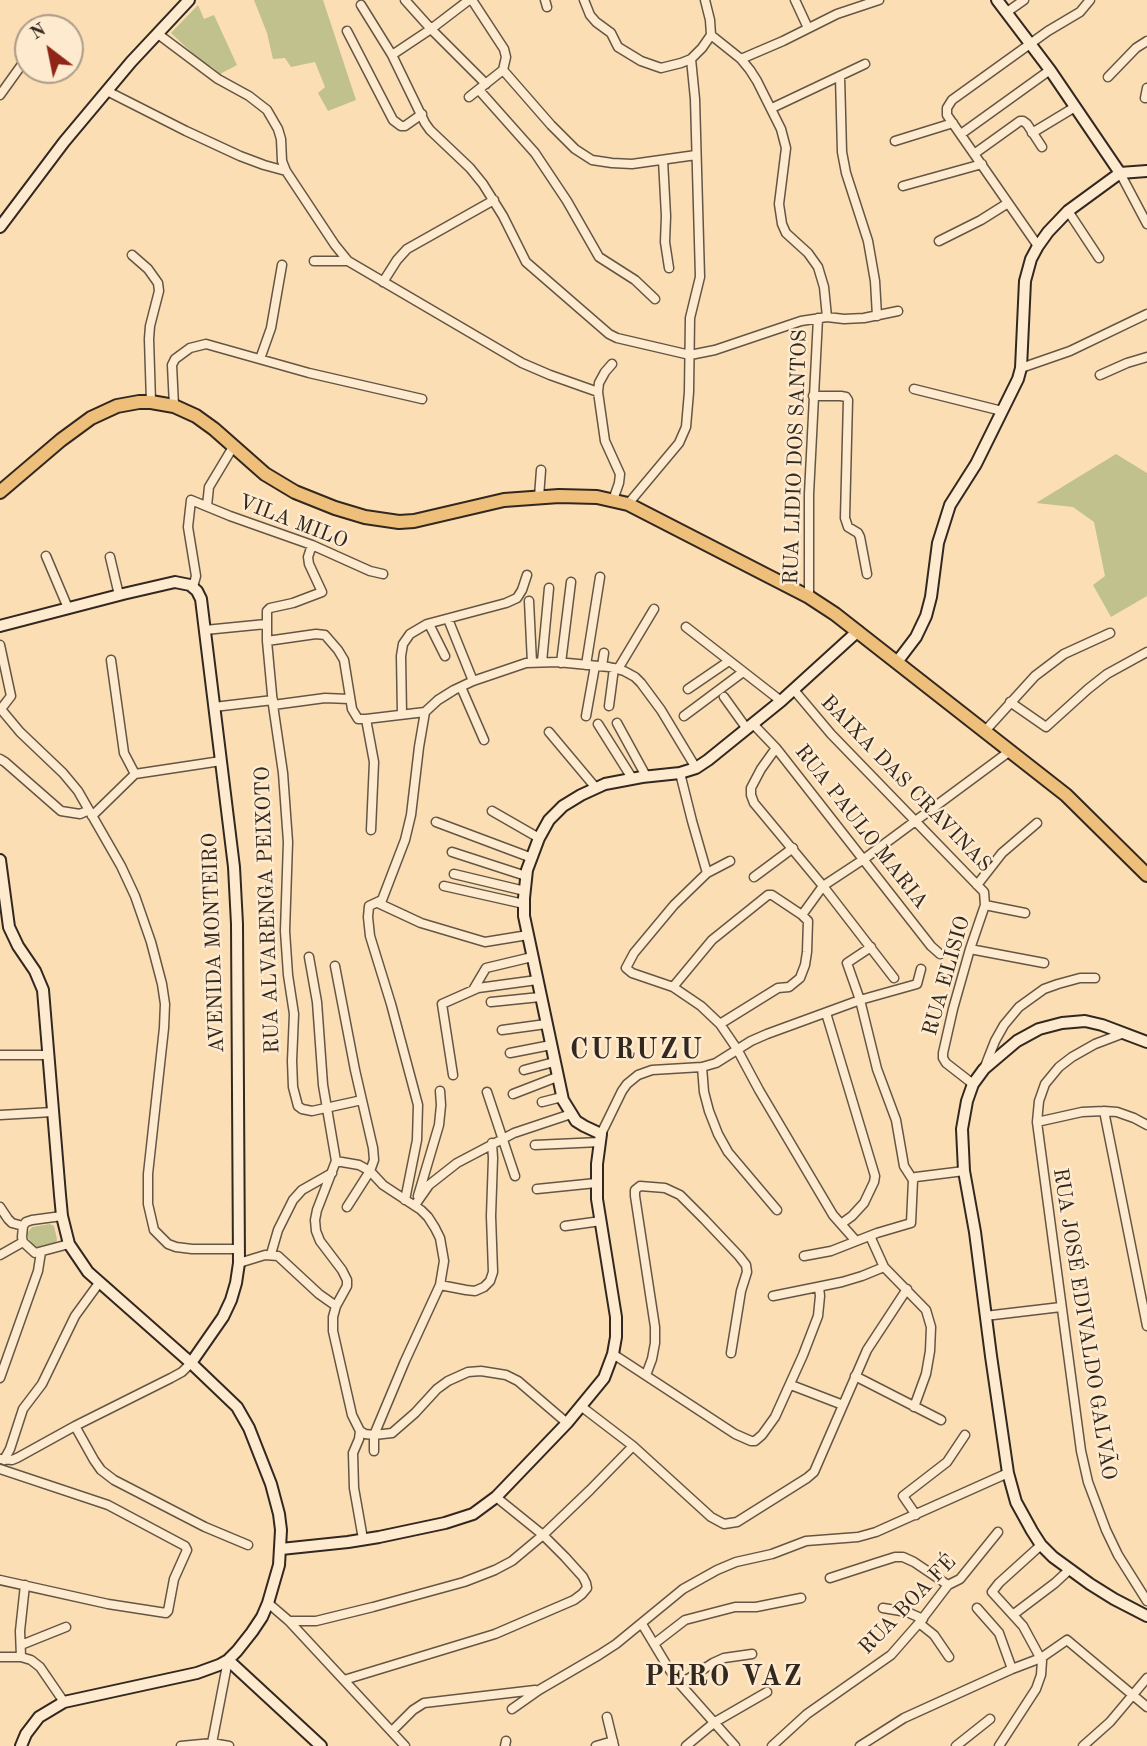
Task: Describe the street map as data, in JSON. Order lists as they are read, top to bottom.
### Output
{
  "streets": {
    "street": [
      "RUA LIDIO DOS SANTOS",
      "VILA MILO",
      "BAIXA DAS CRAVINAS",
      "RUA PAULO MARIA",
      "RUA ALVARENGA PEIXOTO",
      "AVENIDA MONTEIRO",
      "RUA ELISIO",
      "RUA JOSÉ EDIVALDO GALVÃO",
      "RUA BOA FÉ"
    ]
  },
  "crossings": [
    ["VILA MILO", "AVENIDA MONTEIRO"],
    ["BAIXA DAS CRAVINAS", "RUA ELISIO"]
  ],
  "districts": ["CURUZU", "PERO VAZ"],
  "north": "top left"
}
